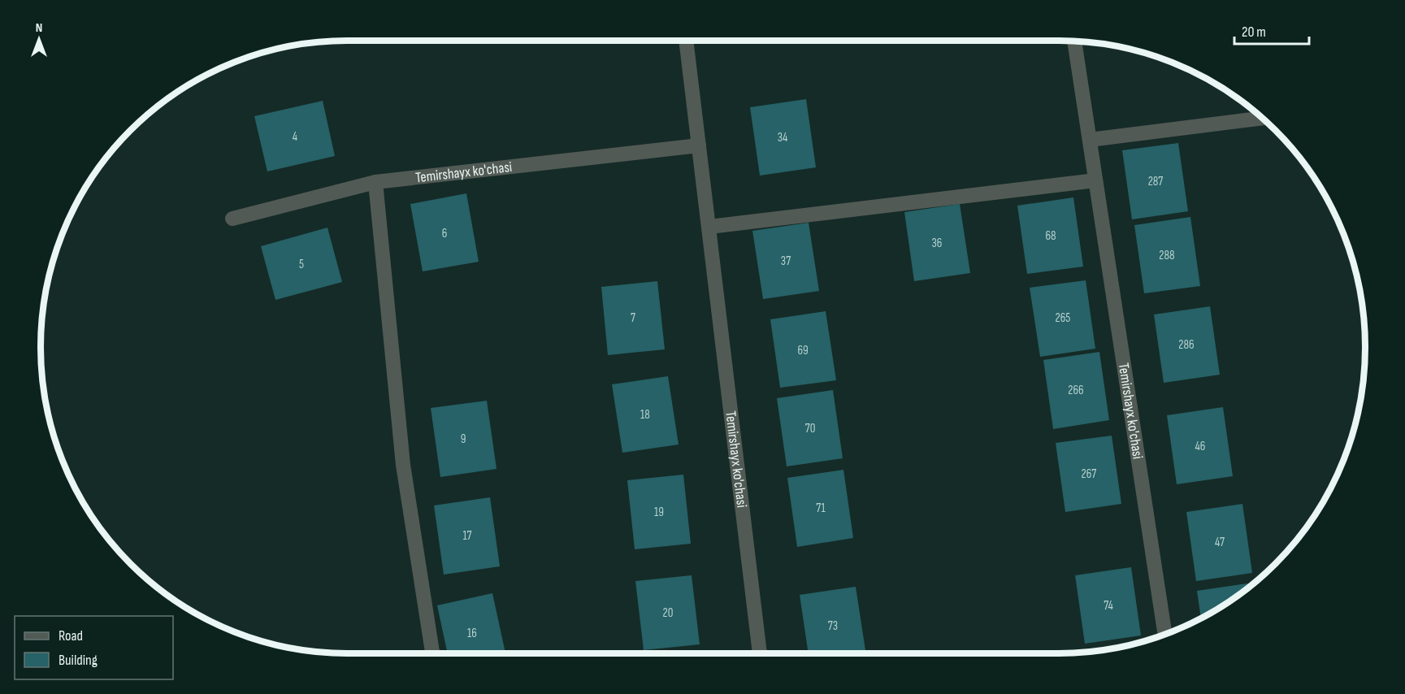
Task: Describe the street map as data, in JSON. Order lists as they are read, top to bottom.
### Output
{
  "streets": {
    "street": ["Temirshayx ko'chasi"]
  },
  "house_numbers": [
    "4",
    "34",
    "287",
    "6",
    "68",
    "36",
    "288",
    "37",
    "5",
    "7",
    "265",
    "286",
    "69",
    "266",
    "18",
    "70",
    "9",
    "46",
    "267",
    "71",
    "19",
    "17",
    "47",
    "74",
    "20",
    "73",
    "16"
  ],
  "legend": ["Road", "Building"],
  "scale_bar": "20 m",
  "north": "top"
}
